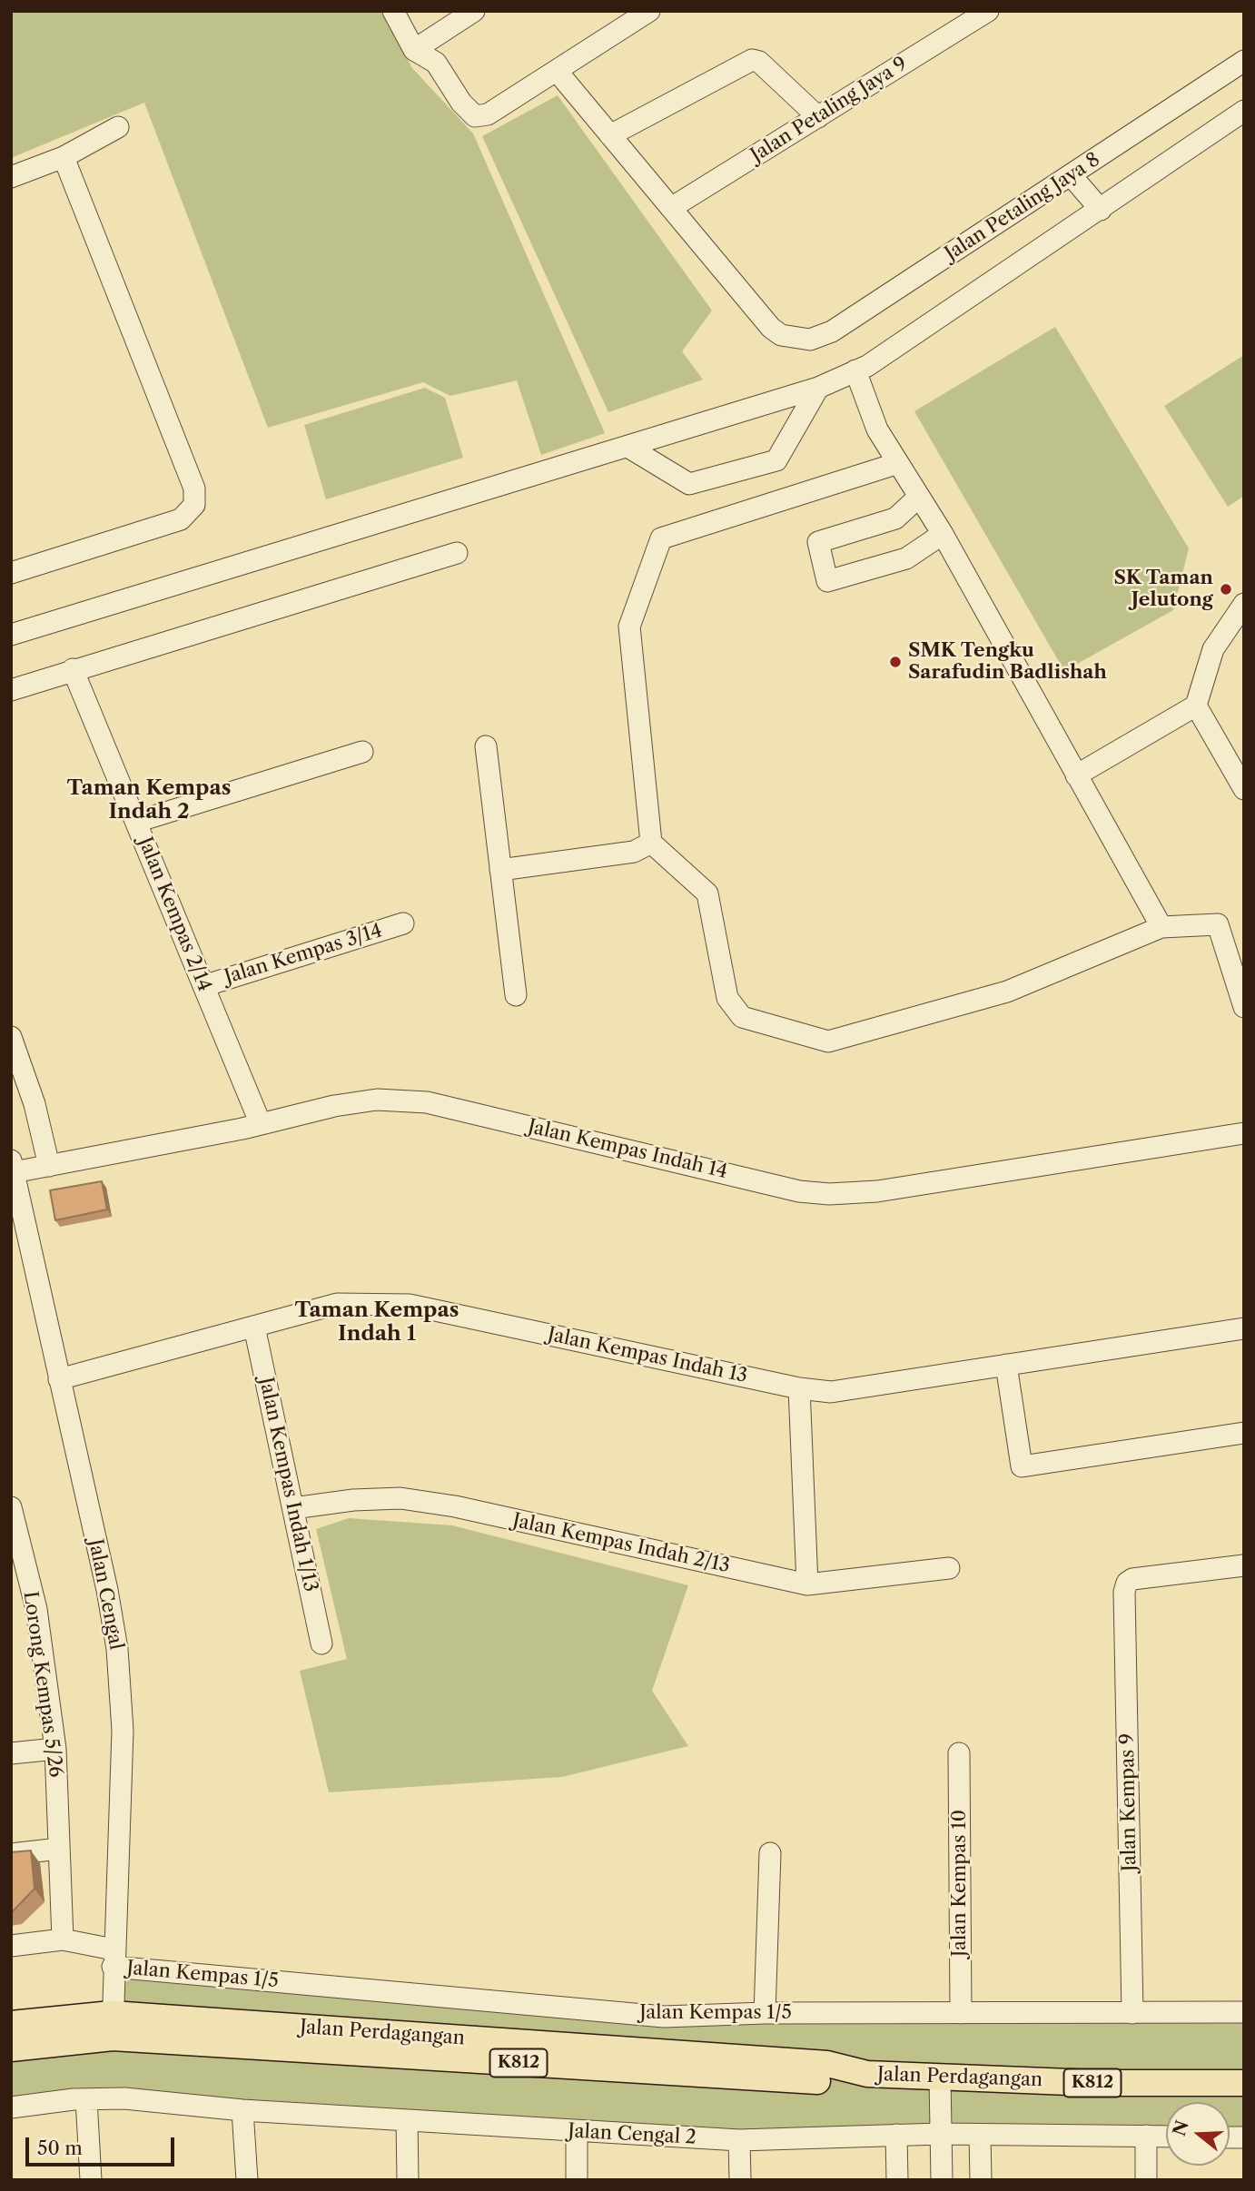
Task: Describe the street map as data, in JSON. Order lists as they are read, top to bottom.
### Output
{
  "streets": {
    "main road": ["Jalan Perdagangan", "K812"],
    "street": [
      "Jalan Petaling Jaya 9",
      "Jalan Petaling Jaya 8",
      "Jalan Kempas 2/14",
      "Jalan Kempas 3/14",
      "Jalan Kempas Indah 14",
      "Jalan Kempas Indah 13",
      "Jalan Kempas Indah 1/13",
      "Jalan Kempas Indah 2/13",
      "Jalan Cengal",
      "Lorong Kempas 5/26",
      "Jalan Kempas 9",
      "Jalan Kempas 10",
      "Jalan Kempas 1/5",
      "Jalan Cengal 2"
    ]
  },
  "crossings": [
    ["Jalan Petaling Jaya 9", "Jalan Petaling Jaya 8"],
    ["Jalan Kempas 2/14", "Jalan Kempas 3/14"],
    ["Jalan Kempas 2/14", "Jalan Kempas Indah 14"],
    ["Jalan Kempas Indah 14", "Jalan Cengal"],
    ["Jalan Kempas Indah 13", "Jalan Kempas Indah 1/13"],
    ["Jalan Kempas Indah 13", "Jalan Cengal"],
    ["Jalan Kempas Indah 1/13", "Jalan Kempas Indah 2/13"],
    ["Jalan Cengal", "Jalan Kempas 1/5"],
    ["Jalan Cengal", "Jalan Perdagangan"],
    ["Lorong Kempas 5/26", "Jalan Kempas 1/5"],
    ["Jalan Kempas 9", "Jalan Kempas 1/5"],
    ["Jalan Kempas 10", "Jalan Kempas 1/5"]
  ],
  "districts": ["Taman Kempas Indah 2", "Taman Kempas Indah 1"],
  "places": ["SK Taman Jelutong", "SMK Tengku Sarafudin Badlishah"],
  "scale_bar": "50 m",
  "north": "left"
}
